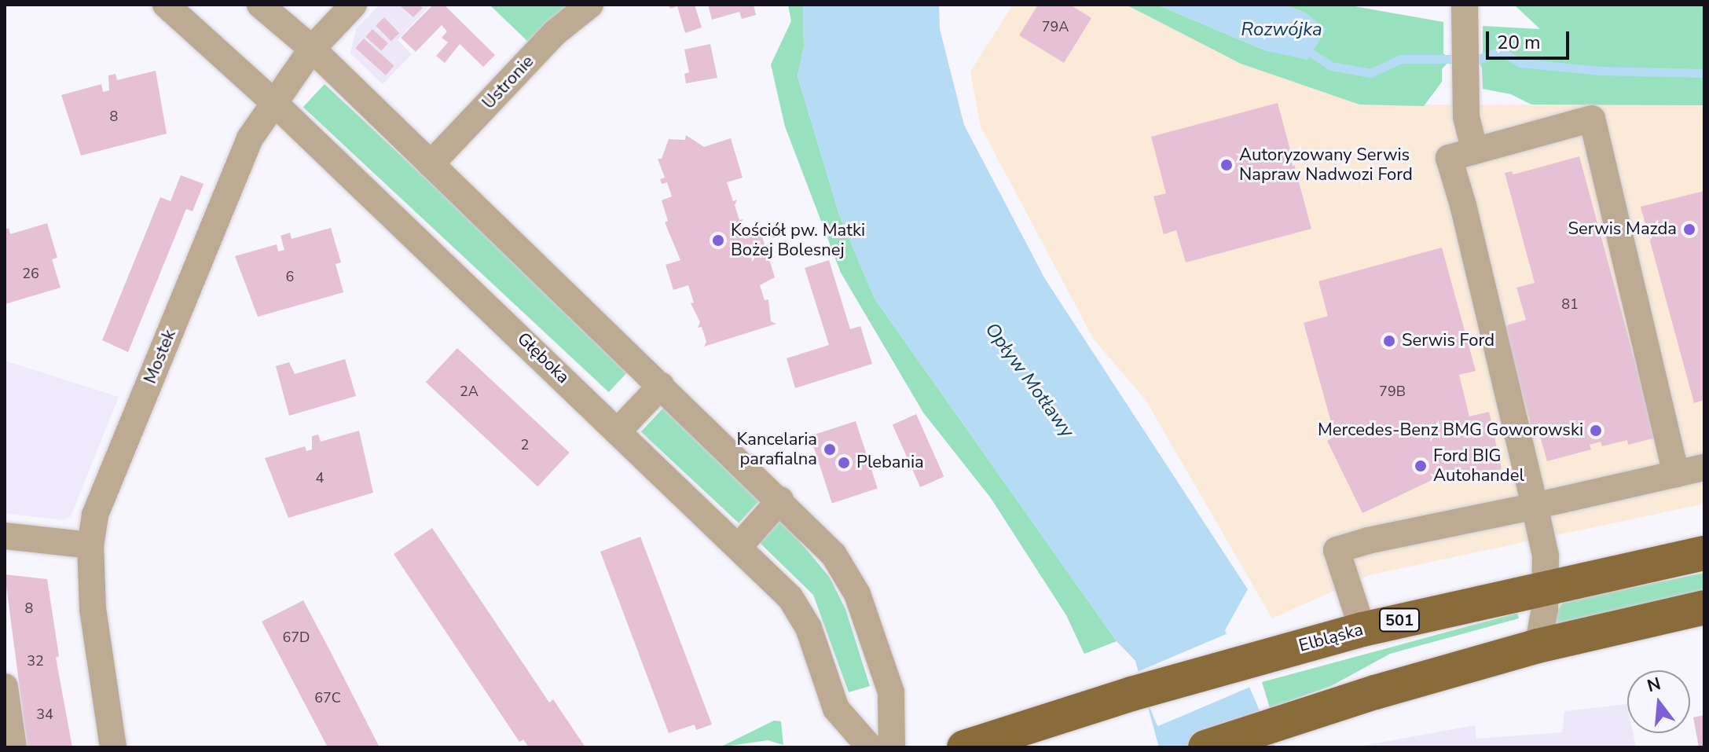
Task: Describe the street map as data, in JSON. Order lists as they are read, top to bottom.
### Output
{
  "streets": {
    "main road": ["501", "Elbląska"],
    "street": ["Ustronie", "Mostek", "Głęboka"]
  },
  "crossings": [
    ["Mostek", "Głęboka"]
  ],
  "water": ["Rozwójka", "Opływ Motławy"],
  "places": [
    "Autoryzowany Serwis Napraw Nadwozi Ford",
    "Serwis Mazda",
    "Kościół pw. Matki Bożej Bolesnej",
    "Serwis Ford",
    "Mercedes-Benz BMG Goworowski",
    "Kancelaria parafialna",
    "Plebania",
    "Ford BIG Autohandel"
  ],
  "house_numbers": [
    "79A",
    "8",
    "26",
    "6",
    "81",
    "2A",
    "79B",
    "2",
    "4",
    "8",
    "67D",
    "32",
    "67C",
    "34"
  ],
  "scale_bar": "20 m",
  "north": "top"
}
